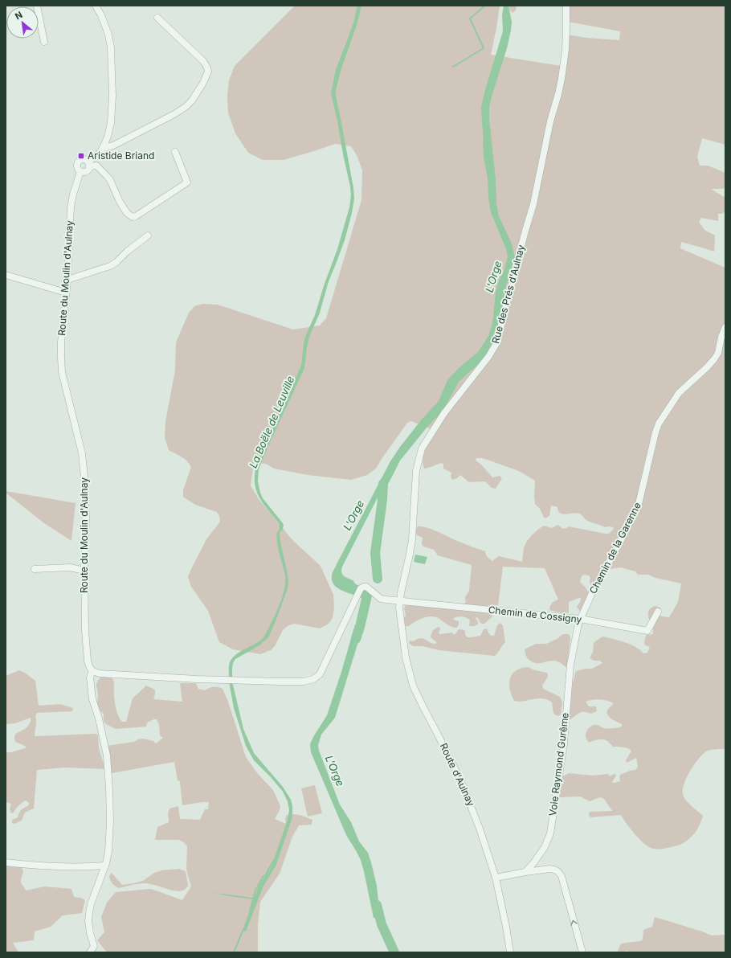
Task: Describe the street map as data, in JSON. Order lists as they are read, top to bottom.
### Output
{
  "streets": {
    "street": [
      "Route du Moulin d'Aulnay",
      "Rue des Prés d'Aulnay",
      "Chemin de la Garenne",
      "Chemin de Cossigny",
      "Voie Raymond Gurême",
      "Route d'Aulnay"
    ]
  },
  "crossings": [
    ["Route du Moulin d'Aulnay", "Chemin de Cossigny"],
    ["Rue des Prés d'Aulnay", "Chemin de Cossigny"],
    ["Rue des Prés d'Aulnay", "Route d'Aulnay"],
    ["Chemin de la Garenne", "Chemin de Cossigny"],
    ["Chemin de la Garenne", "Voie Raymond Gurême"],
    ["Chemin de Cossigny", "Voie Raymond Gurême"],
    ["Chemin de Cossigny", "Route d'Aulnay"]
  ],
  "water": ["L'Orge", "La Boële de Leuville"],
  "places": {
    "transit": ["Aristide Briand"]
  },
  "north": "top left"
}
